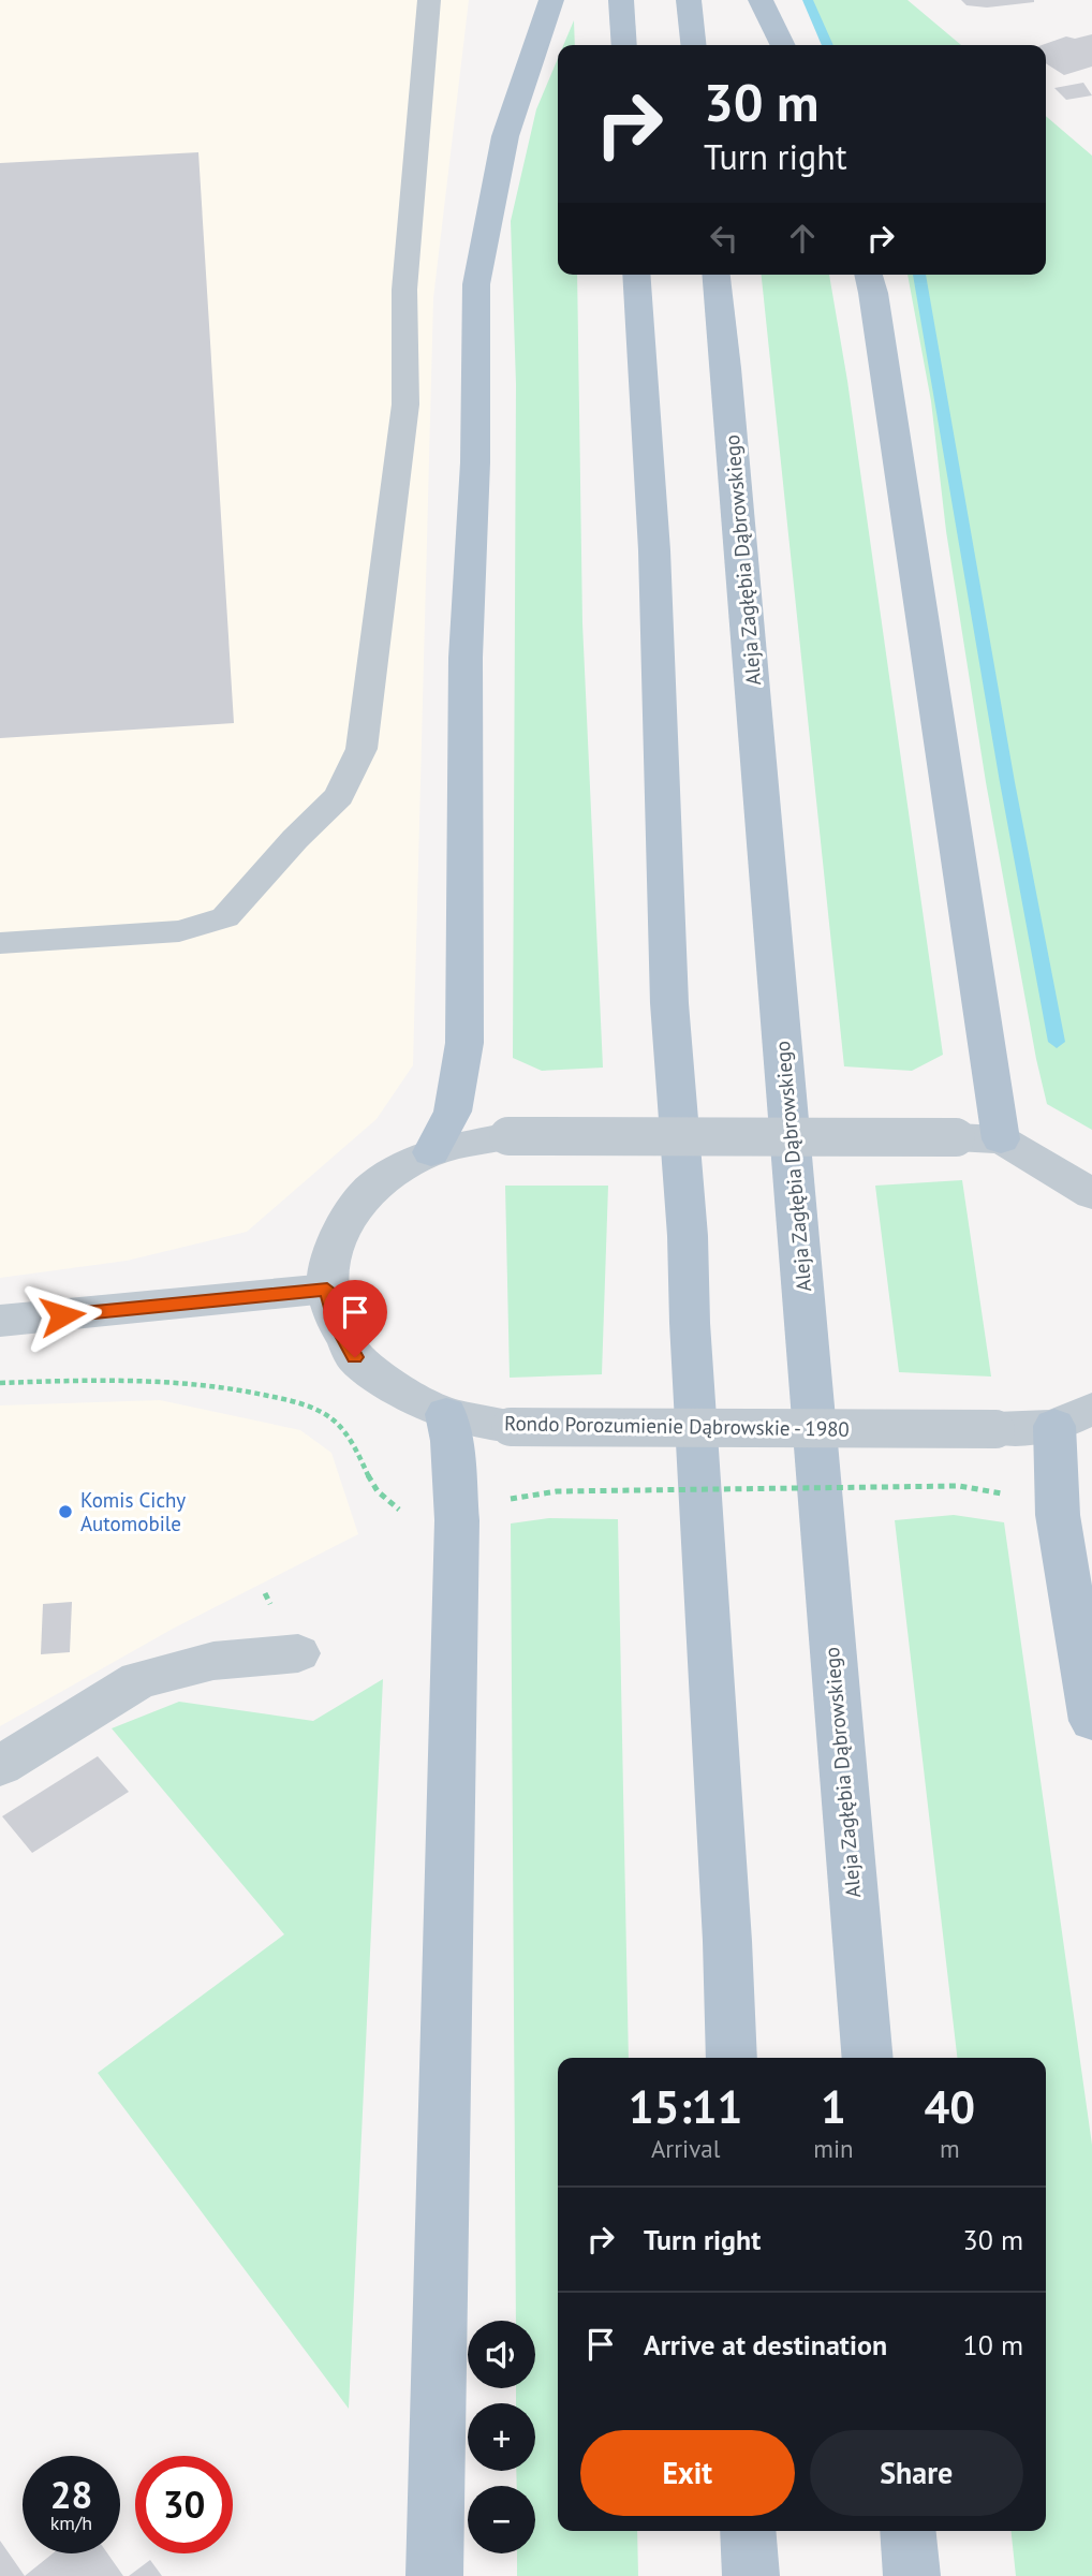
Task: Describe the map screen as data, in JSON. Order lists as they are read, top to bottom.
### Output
{
  "streets": {
    "main road": ["Aleja Zagłębia Dąbrowskiego"],
    "street": ["Rondo Porozumienie Dąbrowskie - 1980"]
  },
  "places": ["Komis Cichy Automobile"],
  "page": {
    "turn": ["30 m", "Turn right"],
    "eta": [
      "15:11",
      "Arrival",
      "1",
      "min",
      "40",
      "m"
    ],
    "list": [
      {
        "name": "Turn right",
        "value": "30 m"
      },
      {
        "name": "Arrive at destination",
        "value": "10 m"
      }
    ],
    "map_buttons": ["+", "−"],
    "buttons": ["Exit", "Share"],
    "speed": "28 km/h",
    "limit": "30"
  }
}
